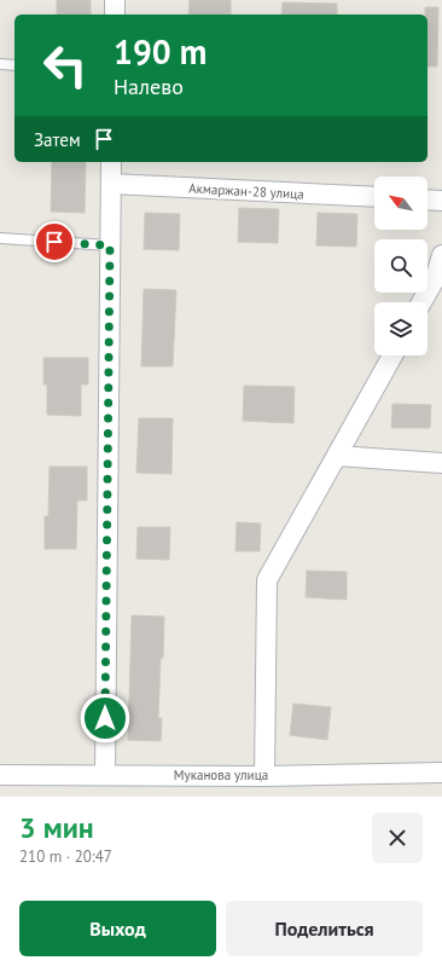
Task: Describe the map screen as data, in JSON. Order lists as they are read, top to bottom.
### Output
{
  "streets": {
    "street": ["Акмаржан-28 улица", "Муканова улица"]
  },
  "north": "top left",
  "page": {
    "turn": ["190 m", "Налево"],
    "then": "Затем",
    "heading": ["3 мин", "210 m · 20:47"],
    "buttons": ["Выход", "Поделиться"]
  }
}
